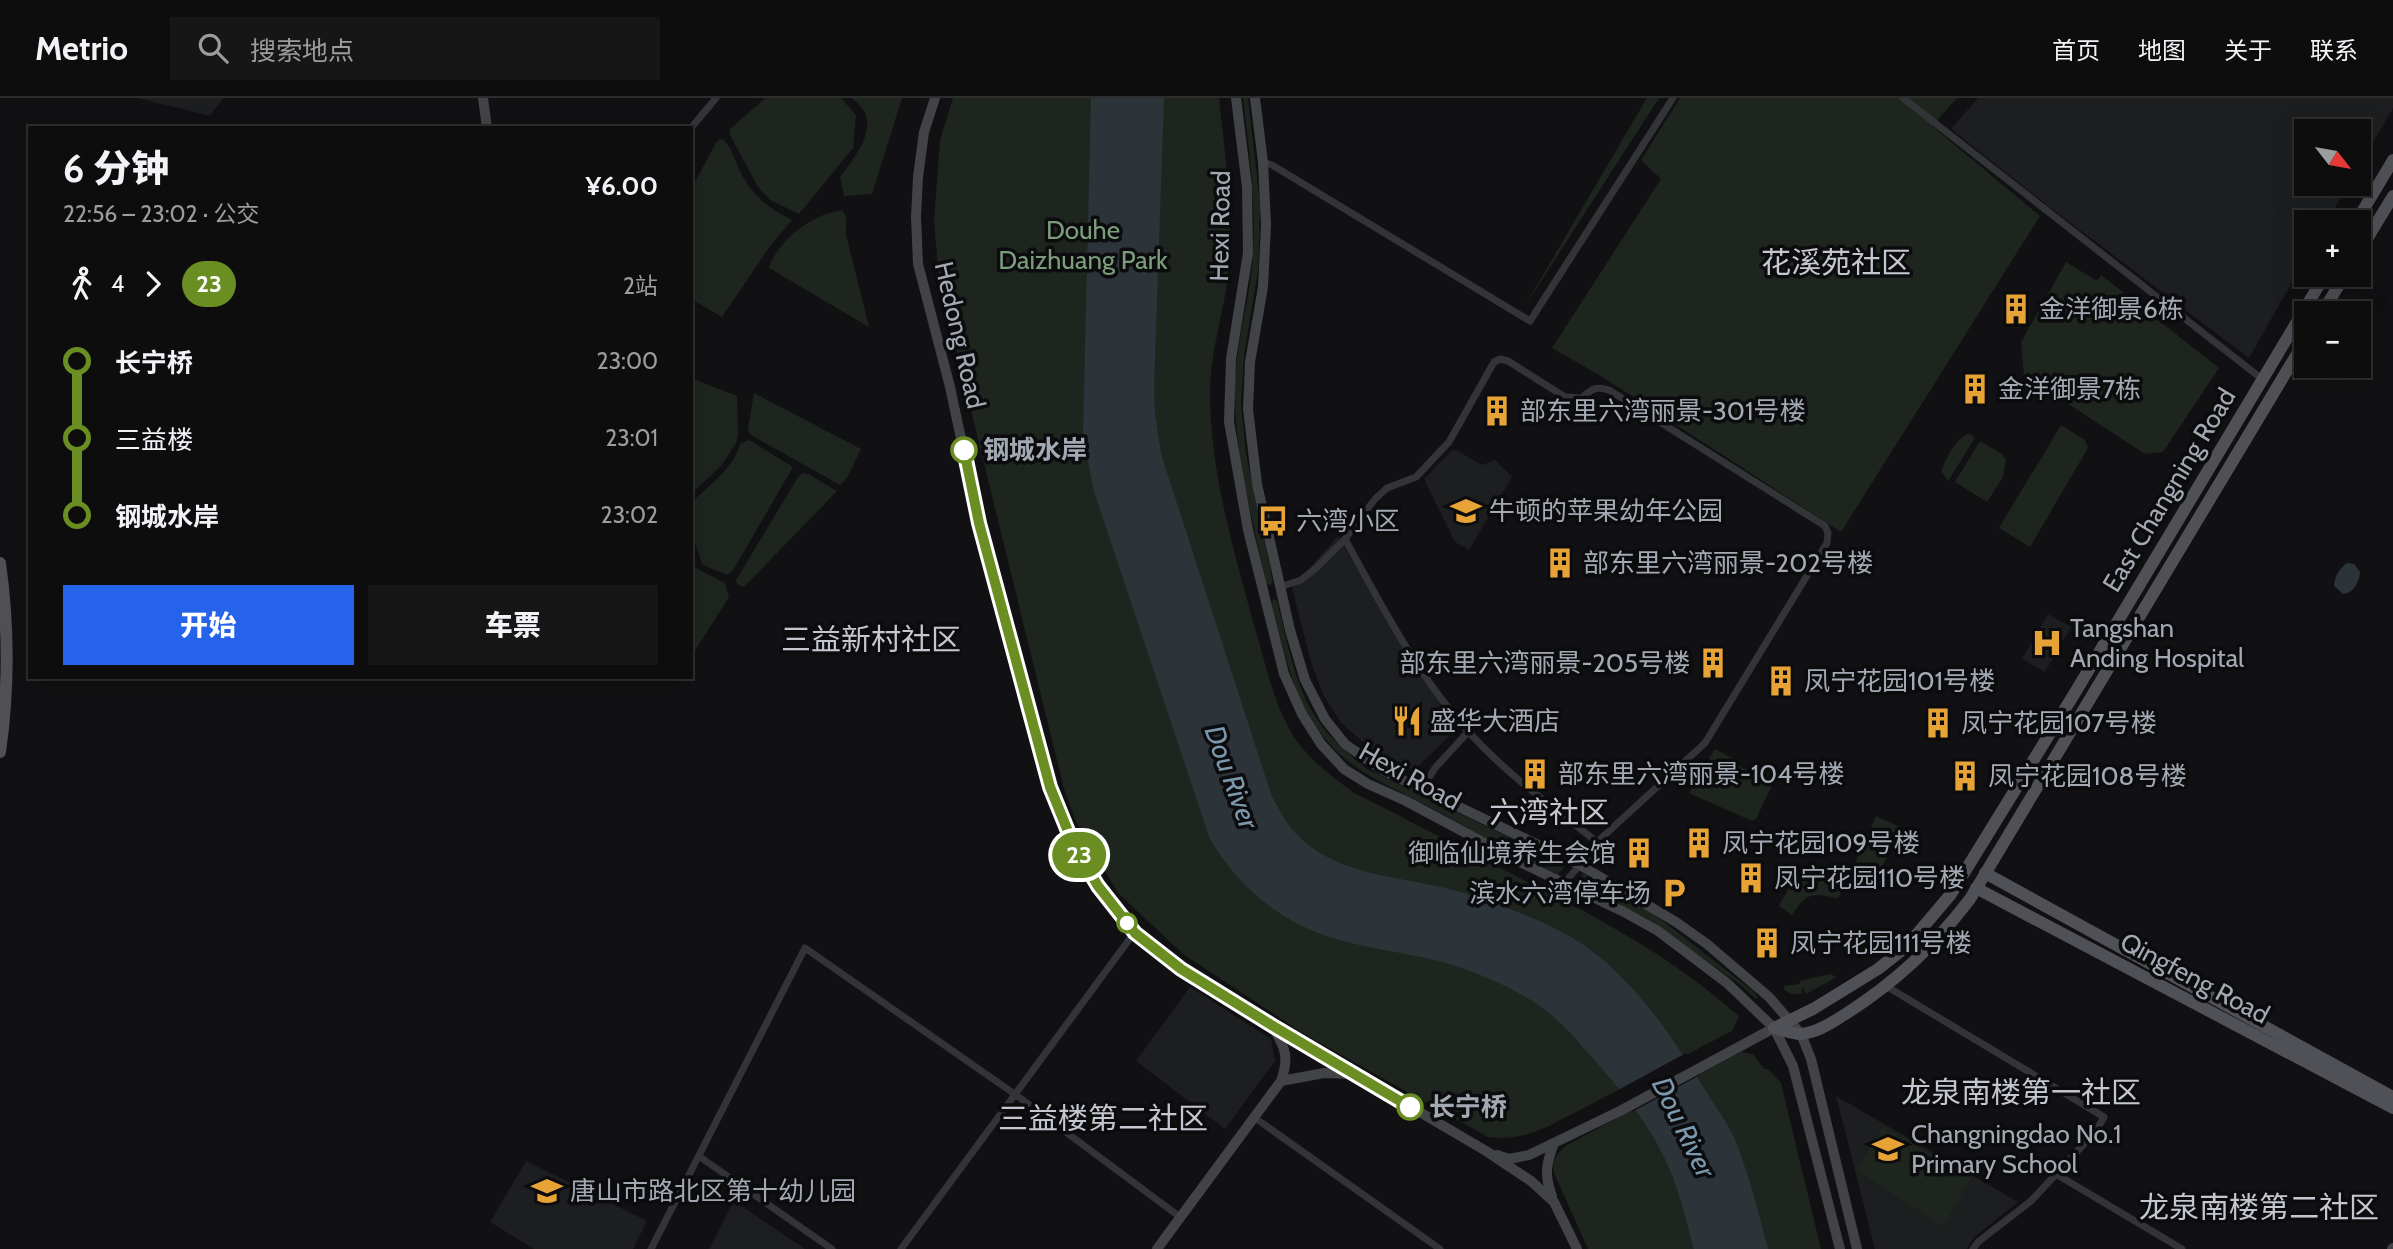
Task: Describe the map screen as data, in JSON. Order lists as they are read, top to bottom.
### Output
{
  "streets": {
    "main road": [
      "Hexi Road",
      "Hedong Road",
      "East Changning Road",
      "Qingfeng Road"
    ]
  },
  "crossings": [
    ["Hexi Road", "East Changning Road"],
    ["Hedong Road", "East Changning Road"],
    ["East Changning Road", "Qingfeng Road"]
  ],
  "districts": [
    "花溪苑社区",
    "三益新村社区",
    "六湾社区",
    "龙泉南楼第一社区",
    "三益楼第二社区",
    "龙泉南楼第二社区"
  ],
  "water": ["Dou River"],
  "parks": ["Douhe Daizhuang Park"],
  "places": {
    "building": [
      "金洋御景6栋",
      "金洋御景7栋",
      "部东里六湾丽景-301号楼",
      "部东里六湾丽景-202号楼",
      "部东里六湾丽景-205号楼",
      "凤宁花园101号楼",
      "凤宁花园107号楼",
      "部东里六湾丽景-104号楼",
      "凤宁花园108号楼",
      "凤宁花园109号楼",
      "御临仙境养生会馆",
      "凤宁花园110号楼",
      "凤宁花园111号楼"
    ],
    "other": ["钢城水岸", "长宁桥"],
    "school or university": ["牛顿的苹果幼年公园", "Changningdao No.1 Primary School", "唐山市路北区第十幼儿园"],
    "bus stop": ["六湾小区"],
    "hospital": ["Tangshan Anding Hospital"],
    "restaurant": ["盛华大酒店"],
    "parking": ["滨水六湾停车场"]
  },
  "lines": ["bus line 23"],
  "north": "bottom right",
  "page": {
    "header": "Metrio",
    "search": "搜索地点",
    "nav": [
      "首页",
      "地图",
      "关于",
      "联系"
    ],
    "on_map": "23",
    "map_buttons": ["+", "−"],
    "heading": ["6 分钟", "22:56 – 23:02 · 公交", "¥6.00"],
    "legs": ["4", "23", "2站"],
    "list": [
      {
        "name": "长宁桥",
        "value": "23:00"
      },
      {
        "name": "三益楼",
        "value": "23:01"
      },
      {
        "name": "钢城水岸",
        "value": "23:02"
      }
    ],
    "buttons": ["开始", "车票"]
  }
}
